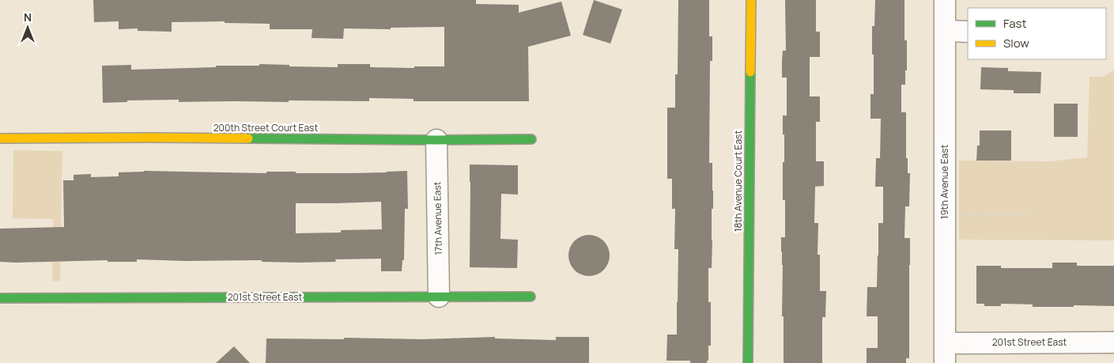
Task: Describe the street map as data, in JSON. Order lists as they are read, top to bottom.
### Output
{
  "streets": {
    "street": [
      "200th Street Court East",
      "18th Avenue Court East",
      "19th Avenue East",
      "17th Avenue East",
      "201st Street East"
    ]
  },
  "crossings": [
    ["200th Street Court East", "17th Avenue East"],
    ["19th Avenue East", "201st Street East"],
    ["17th Avenue East", "201st Street East"]
  ],
  "legend": ["Fast", "Slow"],
  "north": "top"
}
